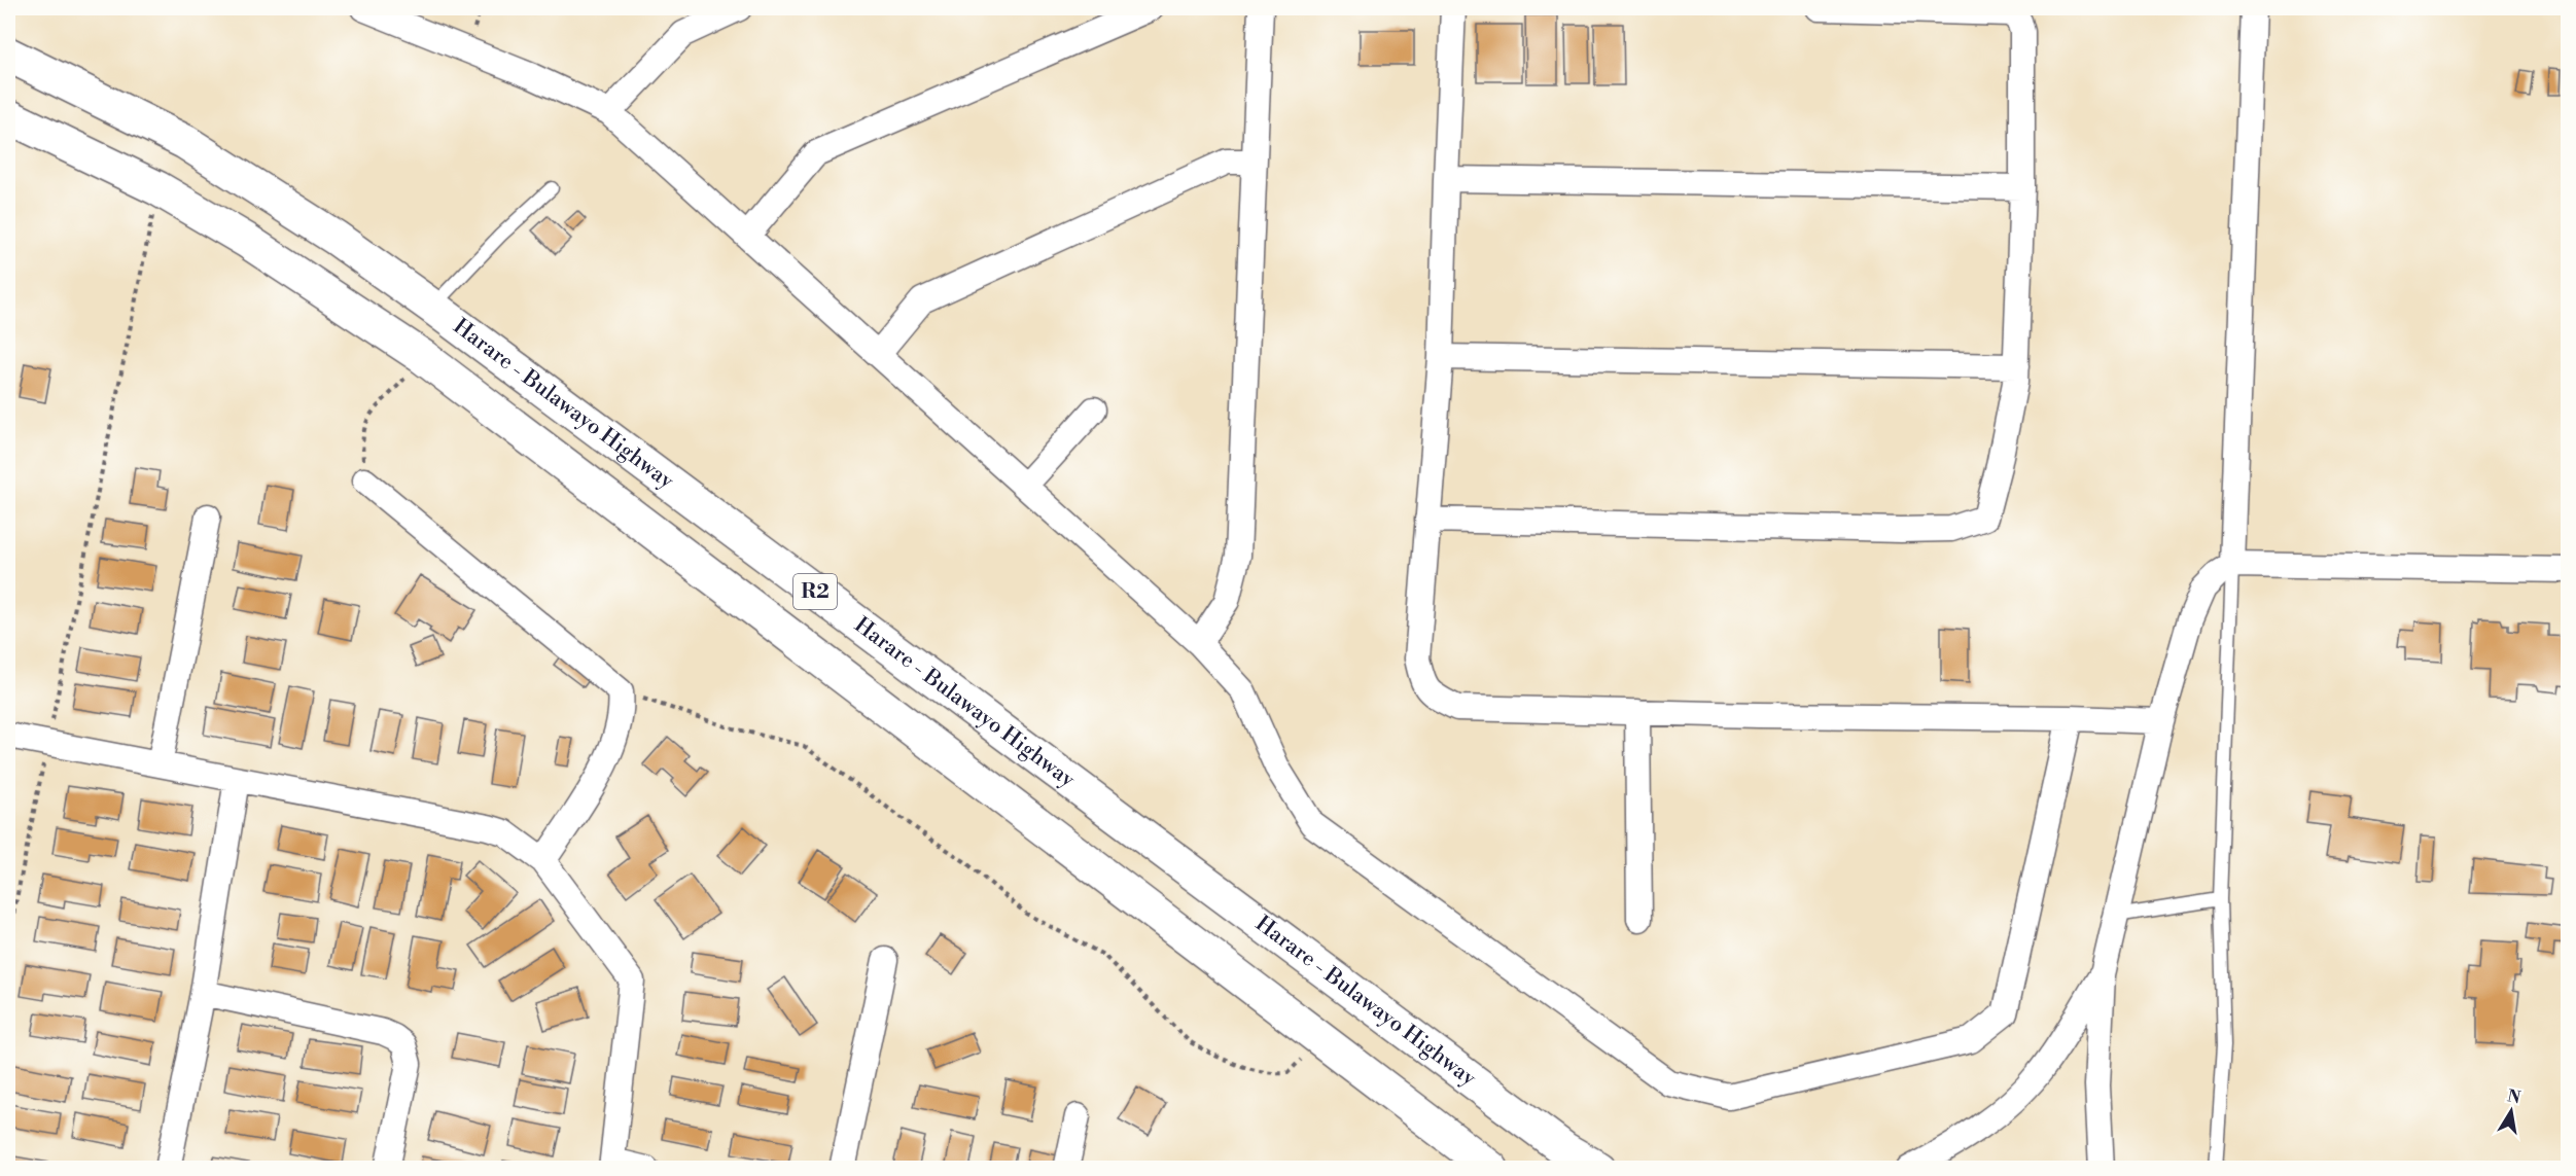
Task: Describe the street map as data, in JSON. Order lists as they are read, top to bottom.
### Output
{
  "streets": {
    "highway": ["Harare - Bulawayo Highway", "R2"]
  },
  "north": "top"
}
